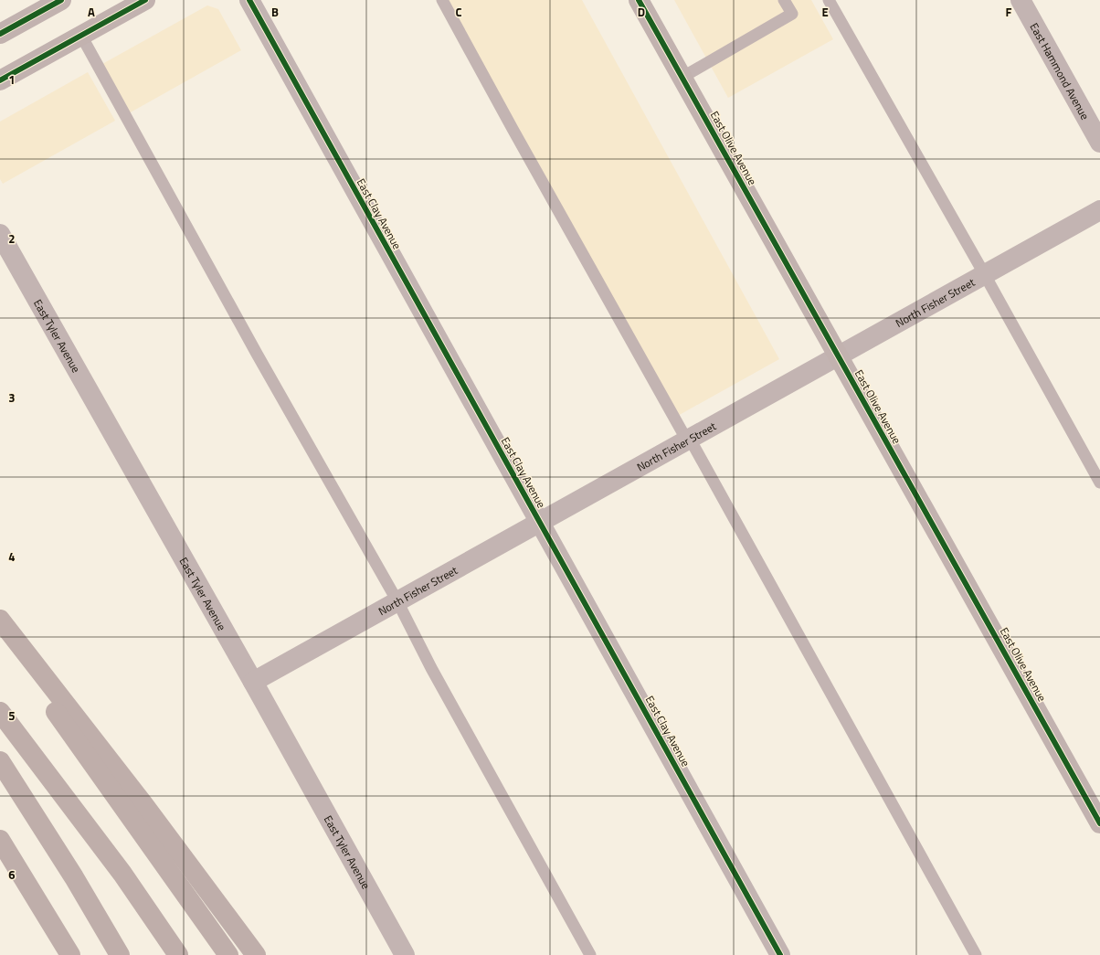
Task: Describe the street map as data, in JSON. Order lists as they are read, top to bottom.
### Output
{
  "streets": {
    "main road": ["East Olive Avenue"],
    "street": [
      "East Hammond Avenue",
      "East Clay Avenue",
      "North Fisher Street",
      "East Tyler Avenue"
    ]
  },
  "crossings": [
    ["East Olive Avenue", "North Fisher Street"],
    ["East Clay Avenue", "North Fisher Street"],
    ["North Fisher Street", "East Tyler Avenue"]
  ],
  "grid": {
    "columns": [
      "A",
      "B",
      "C",
      "D",
      "E",
      "F"
    ],
    "rows": [
      "1",
      "2",
      "3",
      "4",
      "5",
      "6"
    ]
  }
}
